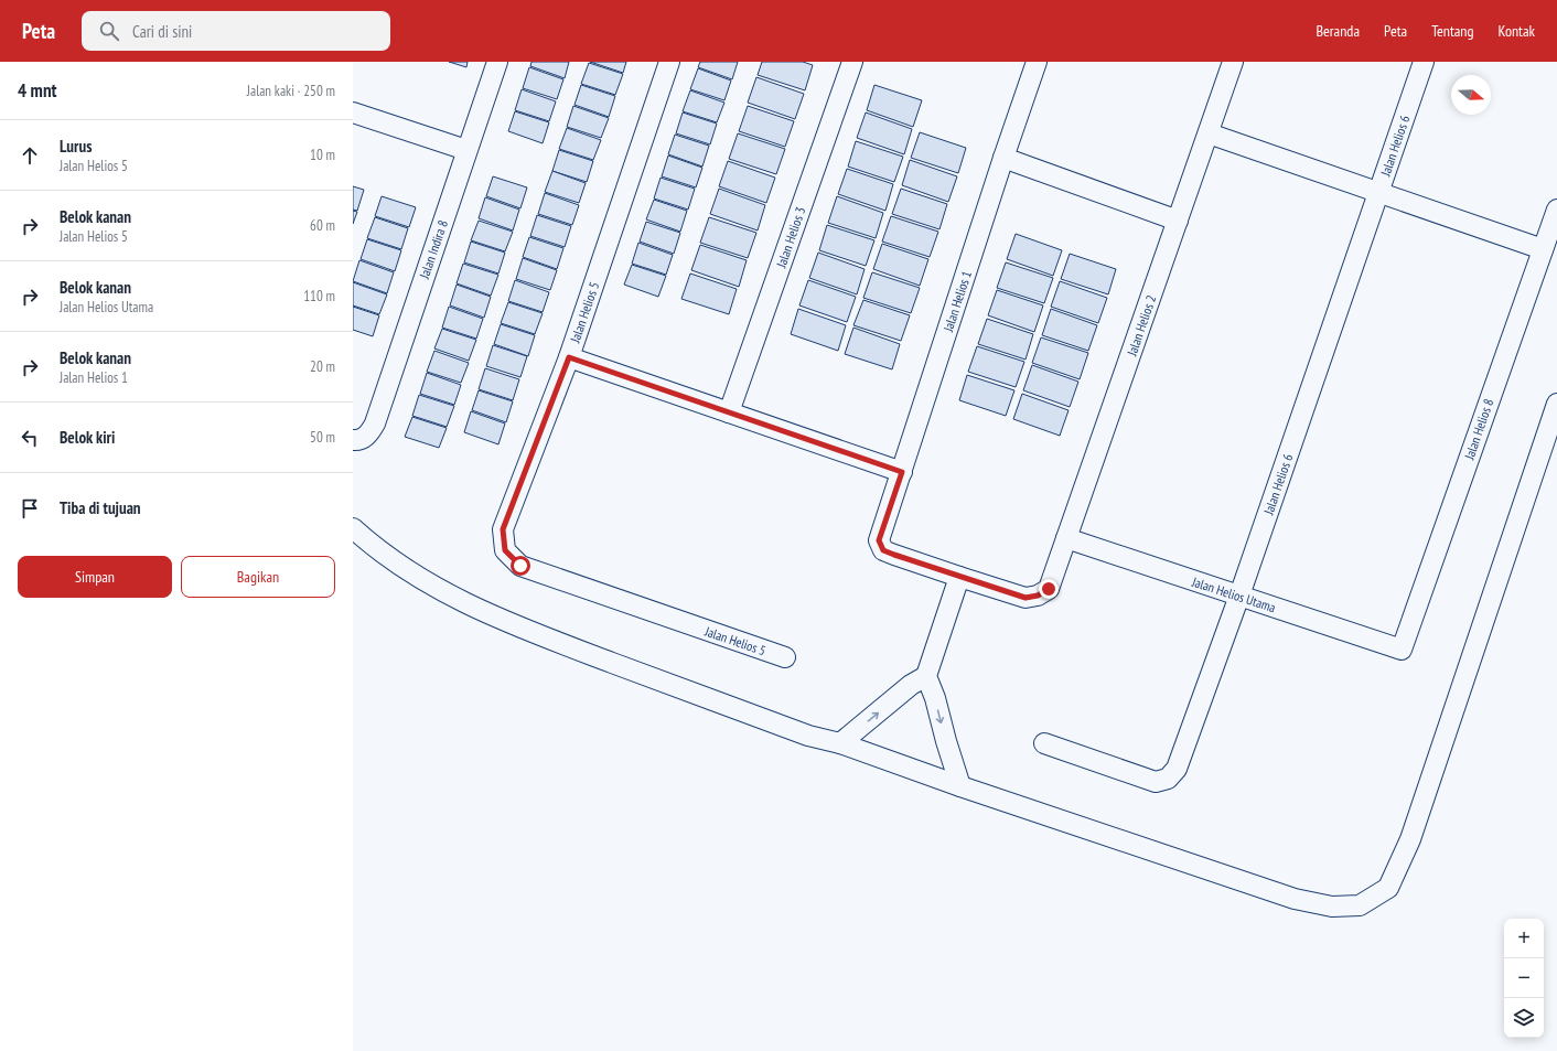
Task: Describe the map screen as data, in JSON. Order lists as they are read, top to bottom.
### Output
{
  "streets": {
    "street": [
      "Jalan Helios 6",
      "Jalan Helios 3",
      "Jalan Indira 8",
      "Jalan Helios 1",
      "Jalan Helios 5",
      "Jalan Helios 2",
      "Jalan Helios 8",
      "Jalan Helios Utama"
    ]
  },
  "crossings": [
    ["Jalan Helios 6", "Jalan Helios Utama"],
    ["Jalan Helios 1", "Jalan Helios 2"],
    ["Jalan Helios 2", "Jalan Helios Utama"],
    ["Jalan Helios 8", "Jalan Helios Utama"]
  ],
  "north": "right",
  "page": {
    "header": "Peta",
    "search": "Cari di sini",
    "nav": [
      "Beranda",
      "Peta",
      "Tentang",
      "Kontak"
    ],
    "heading": ["4 mnt", "Jalan kaki · 250 m"],
    "list": [
      ["Lurus", "Jalan Helios 5", "10 m"],
      ["Belok kanan", "Jalan Helios 5", "60 m"],
      ["Belok kanan", "Jalan Helios Utama", "110 m"],
      ["Belok kanan", "Jalan Helios 1", "20 m"],
      ["Belok kiri", "50 m"],
      "Tiba di tujuan"
    ],
    "buttons": ["Simpan", "Bagikan"],
    "map_buttons": ["+", "−"]
  }
}
